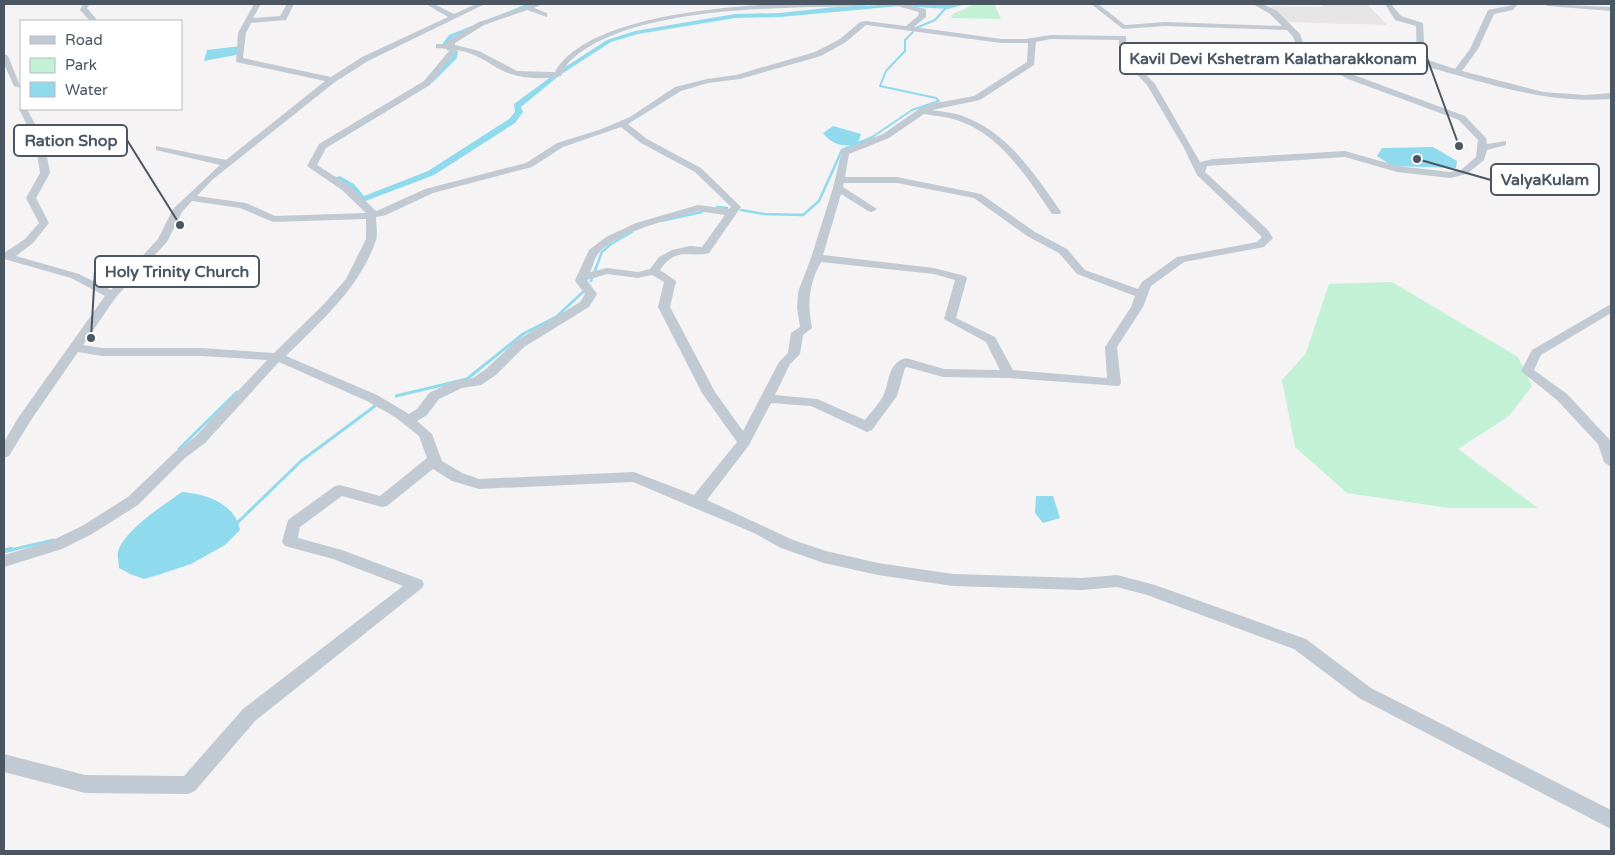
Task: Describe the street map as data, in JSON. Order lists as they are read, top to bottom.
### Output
{
  "places": [
    "Kavil Devi Kshetram Kalatharakkonam",
    "ValyaKulam",
    "Ration Shop",
    "Holy Trinity Church"
  ],
  "legend": ["Road", "Park", "Water"]
}
